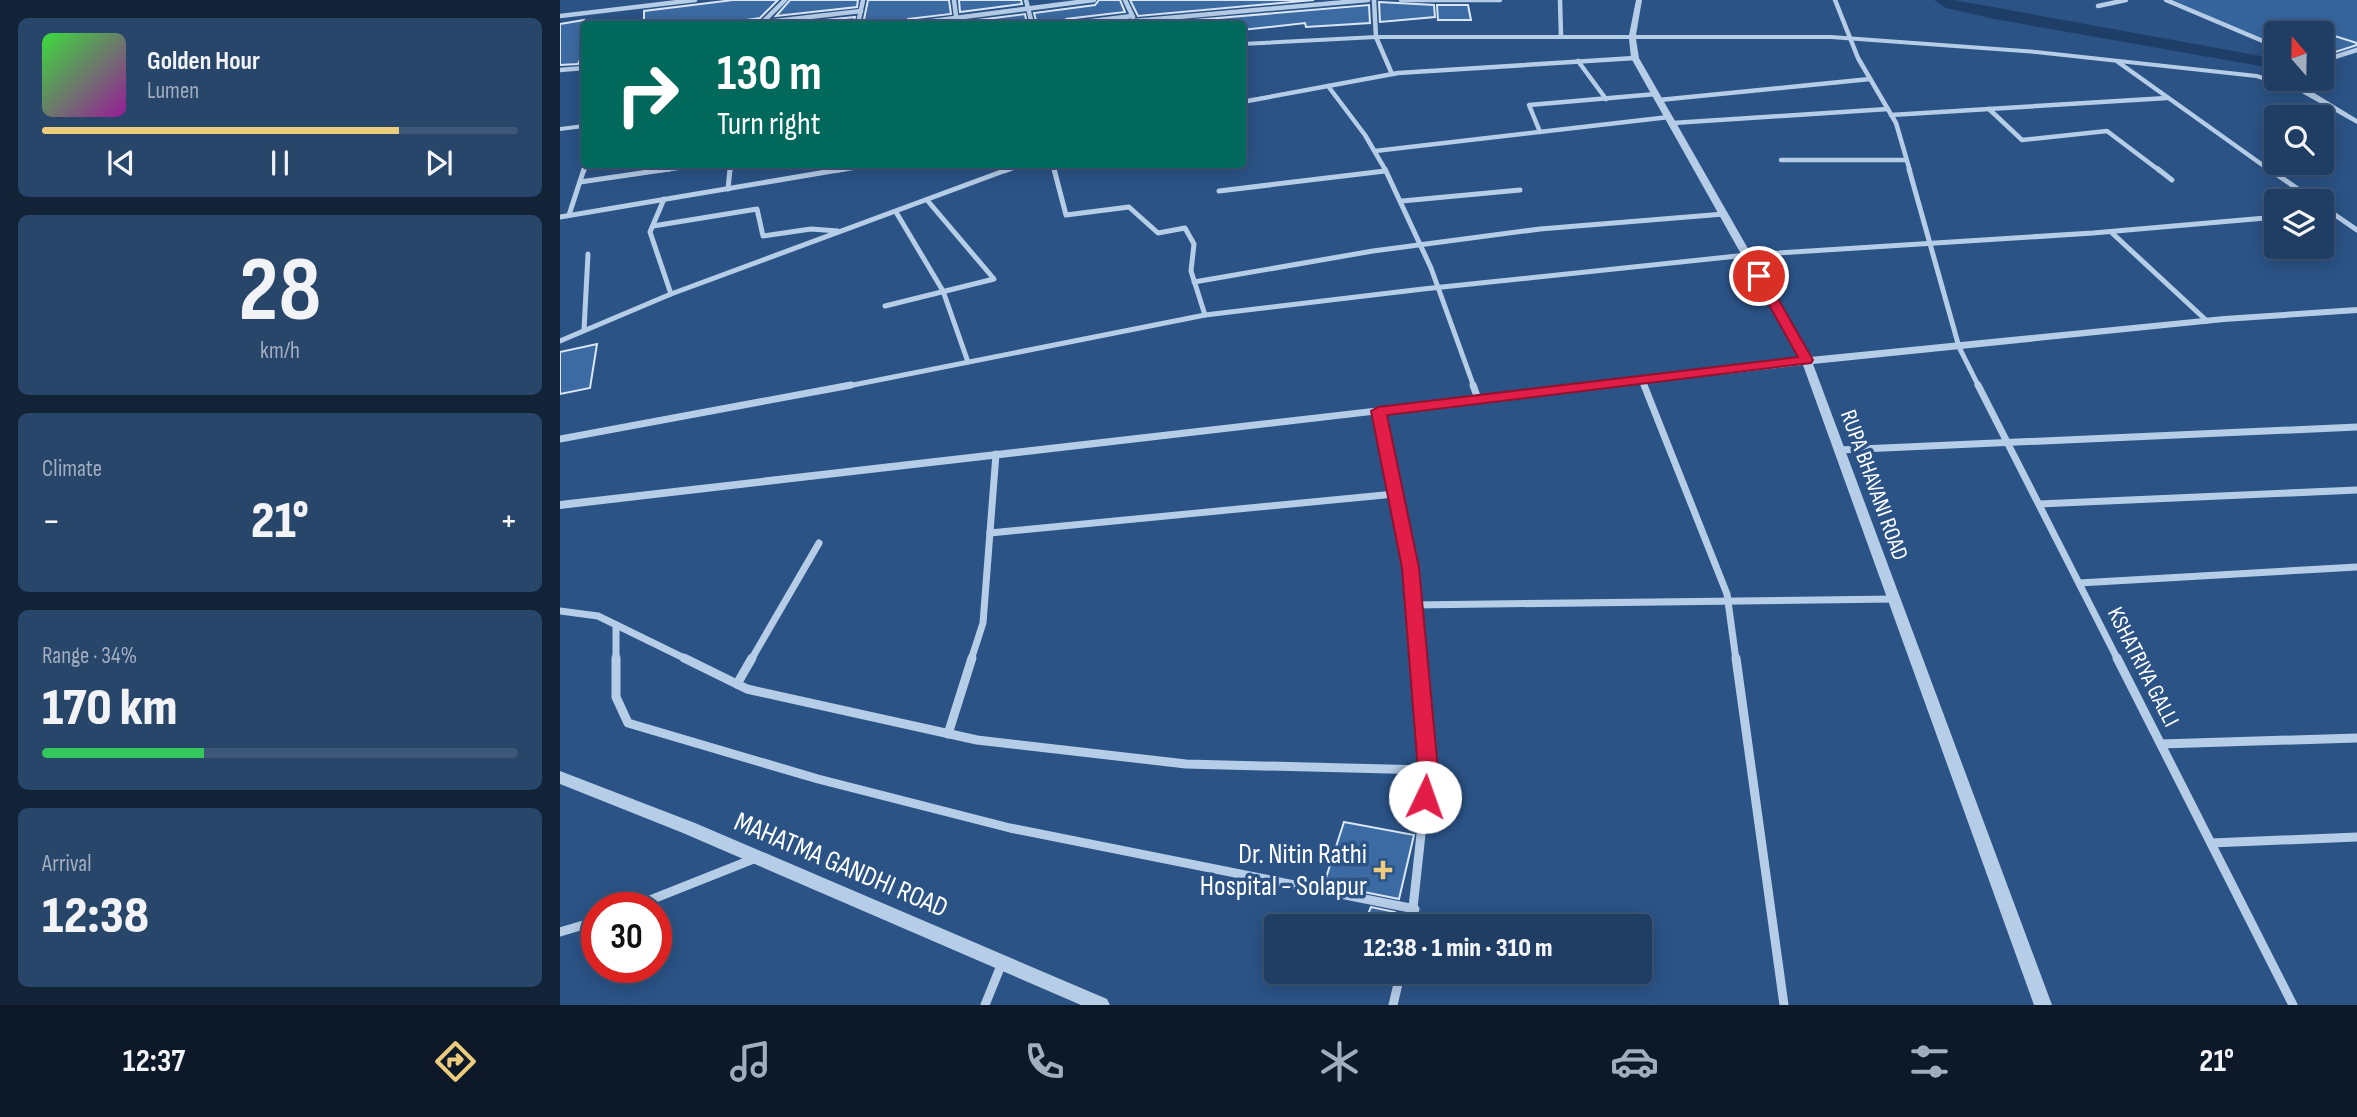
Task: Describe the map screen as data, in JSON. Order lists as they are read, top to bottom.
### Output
{
  "streets": {
    "street": ["RUPA BHAVANI ROAD", "KSHATRIYA GALLI", "MAHATMA GANDHI ROAD"]
  },
  "places": {
    "health": ["Dr. Nitin Rathi Hospital - Solapur"]
  },
  "north": "top",
  "page": {
    "turn": ["130 m", "Turn right"],
    "song": ["Golden Hour", "Lumen"],
    "tile": [
      ["28", "km/h"],
      "Climate",
      ["Range · 34%", "170 km"],
      ["Arrival", "12:38"]
    ],
    "heat": ["−", "21°", "+"],
    "limit": "30",
    "trip": "12:38 · 1 min · 310 m",
    "tabs": ["12:37", "21°"]
  }
}
